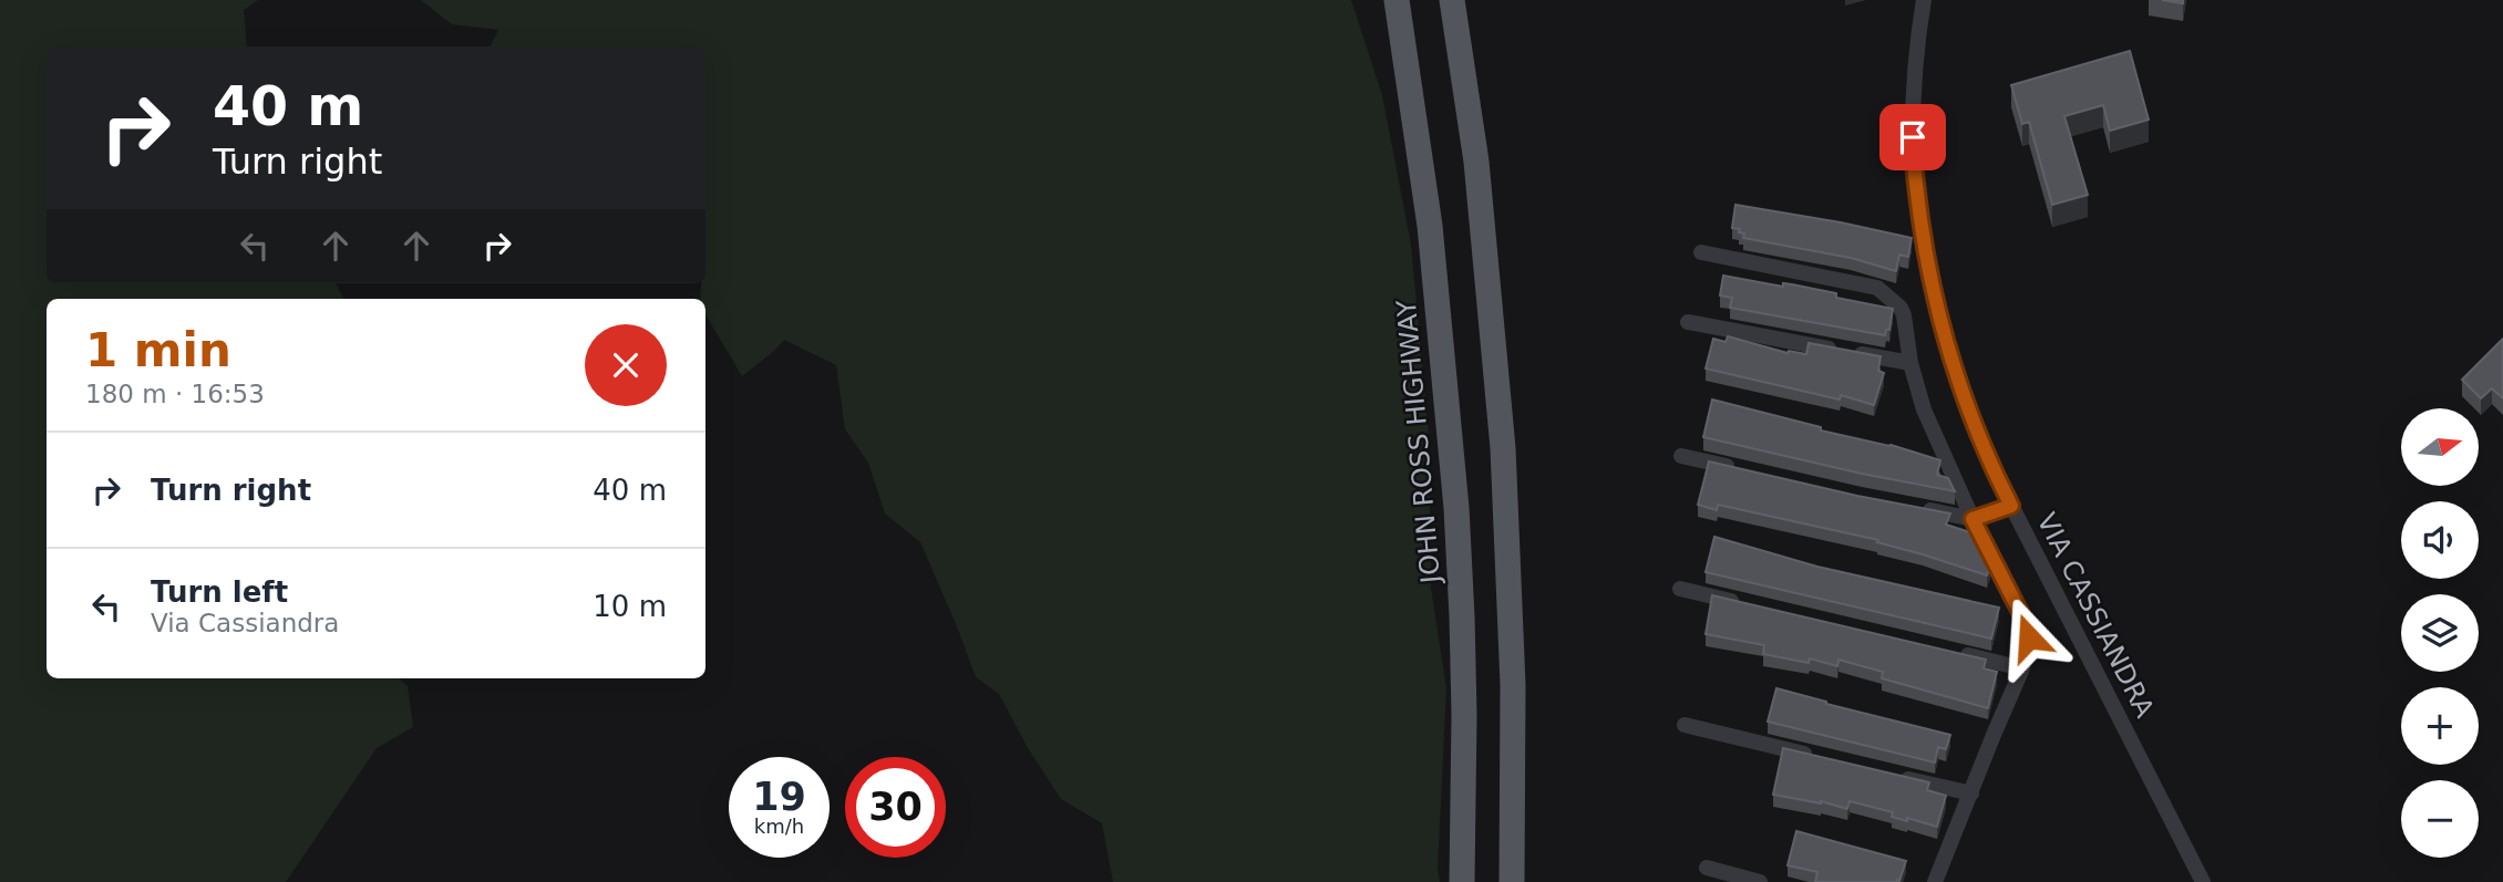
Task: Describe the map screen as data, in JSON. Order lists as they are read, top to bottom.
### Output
{
  "streets": {
    "main road": ["JOHN ROSS HIGHWAY"],
    "street": ["VIA CASSIANDRA"]
  },
  "north": "right",
  "page": {
    "turn": ["40 m", "Turn right"],
    "heading": ["1 min", "180 m · 16:53"],
    "map_buttons": ["+", "−"],
    "list": [
      {
        "name": "Turn right",
        "value": "40 m"
      },
      {
        "name": "Turn left",
        "note": "Via Cassiandra",
        "value": "10 m"
      }
    ],
    "speed": "19 km/h",
    "limit": "30"
  }
}
